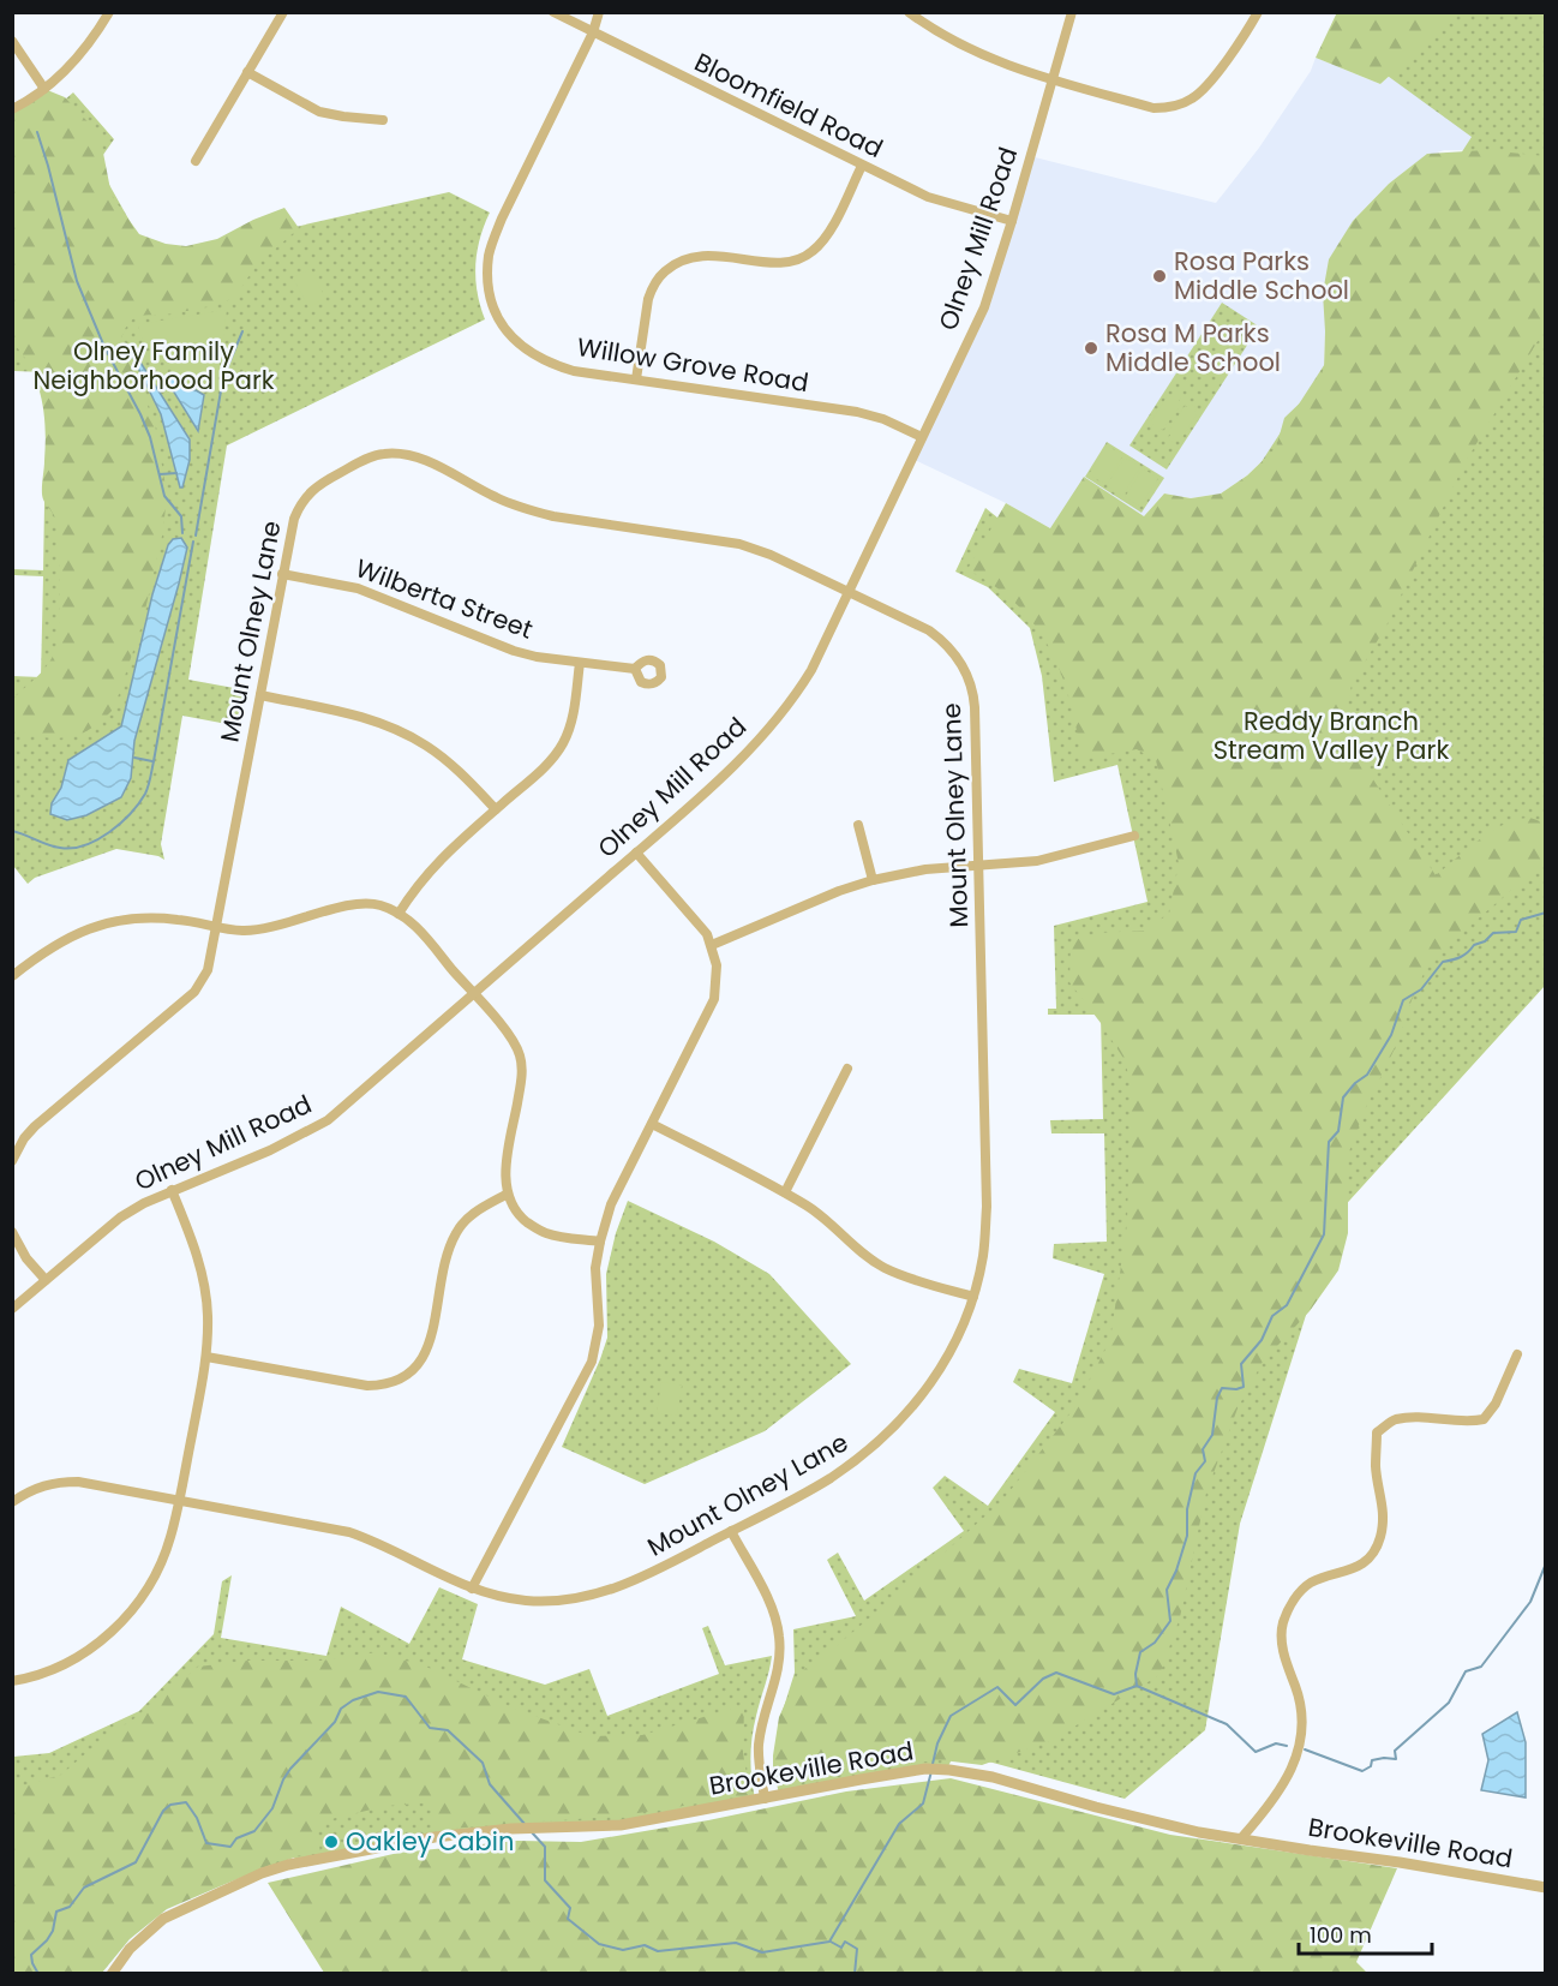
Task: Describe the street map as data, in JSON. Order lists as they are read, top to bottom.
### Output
{
  "streets": {
    "street": [
      "Bloomfield Road",
      "Olney Mill Road",
      "Willow Grove Road",
      "Wilberta Street",
      "Mount Olney Lane",
      "Brookeville Road"
    ]
  },
  "crossings": [
    ["Bloomfield Road", "Olney Mill Road"],
    ["Bloomfield Road", "Willow Grove Road"],
    ["Olney Mill Road", "Willow Grove Road"],
    ["Olney Mill Road", "Mount Olney Lane"],
    ["Wilberta Street", "Mount Olney Lane"]
  ],
  "parks": ["Olney Family Neighborhood Park", "Reddy Branch Stream Valley Park"],
  "places": ["Rosa Parks Middle School", "Rosa M Parks Middle School", "Oakley Cabin"],
  "scale_bar": "100 m"
}
